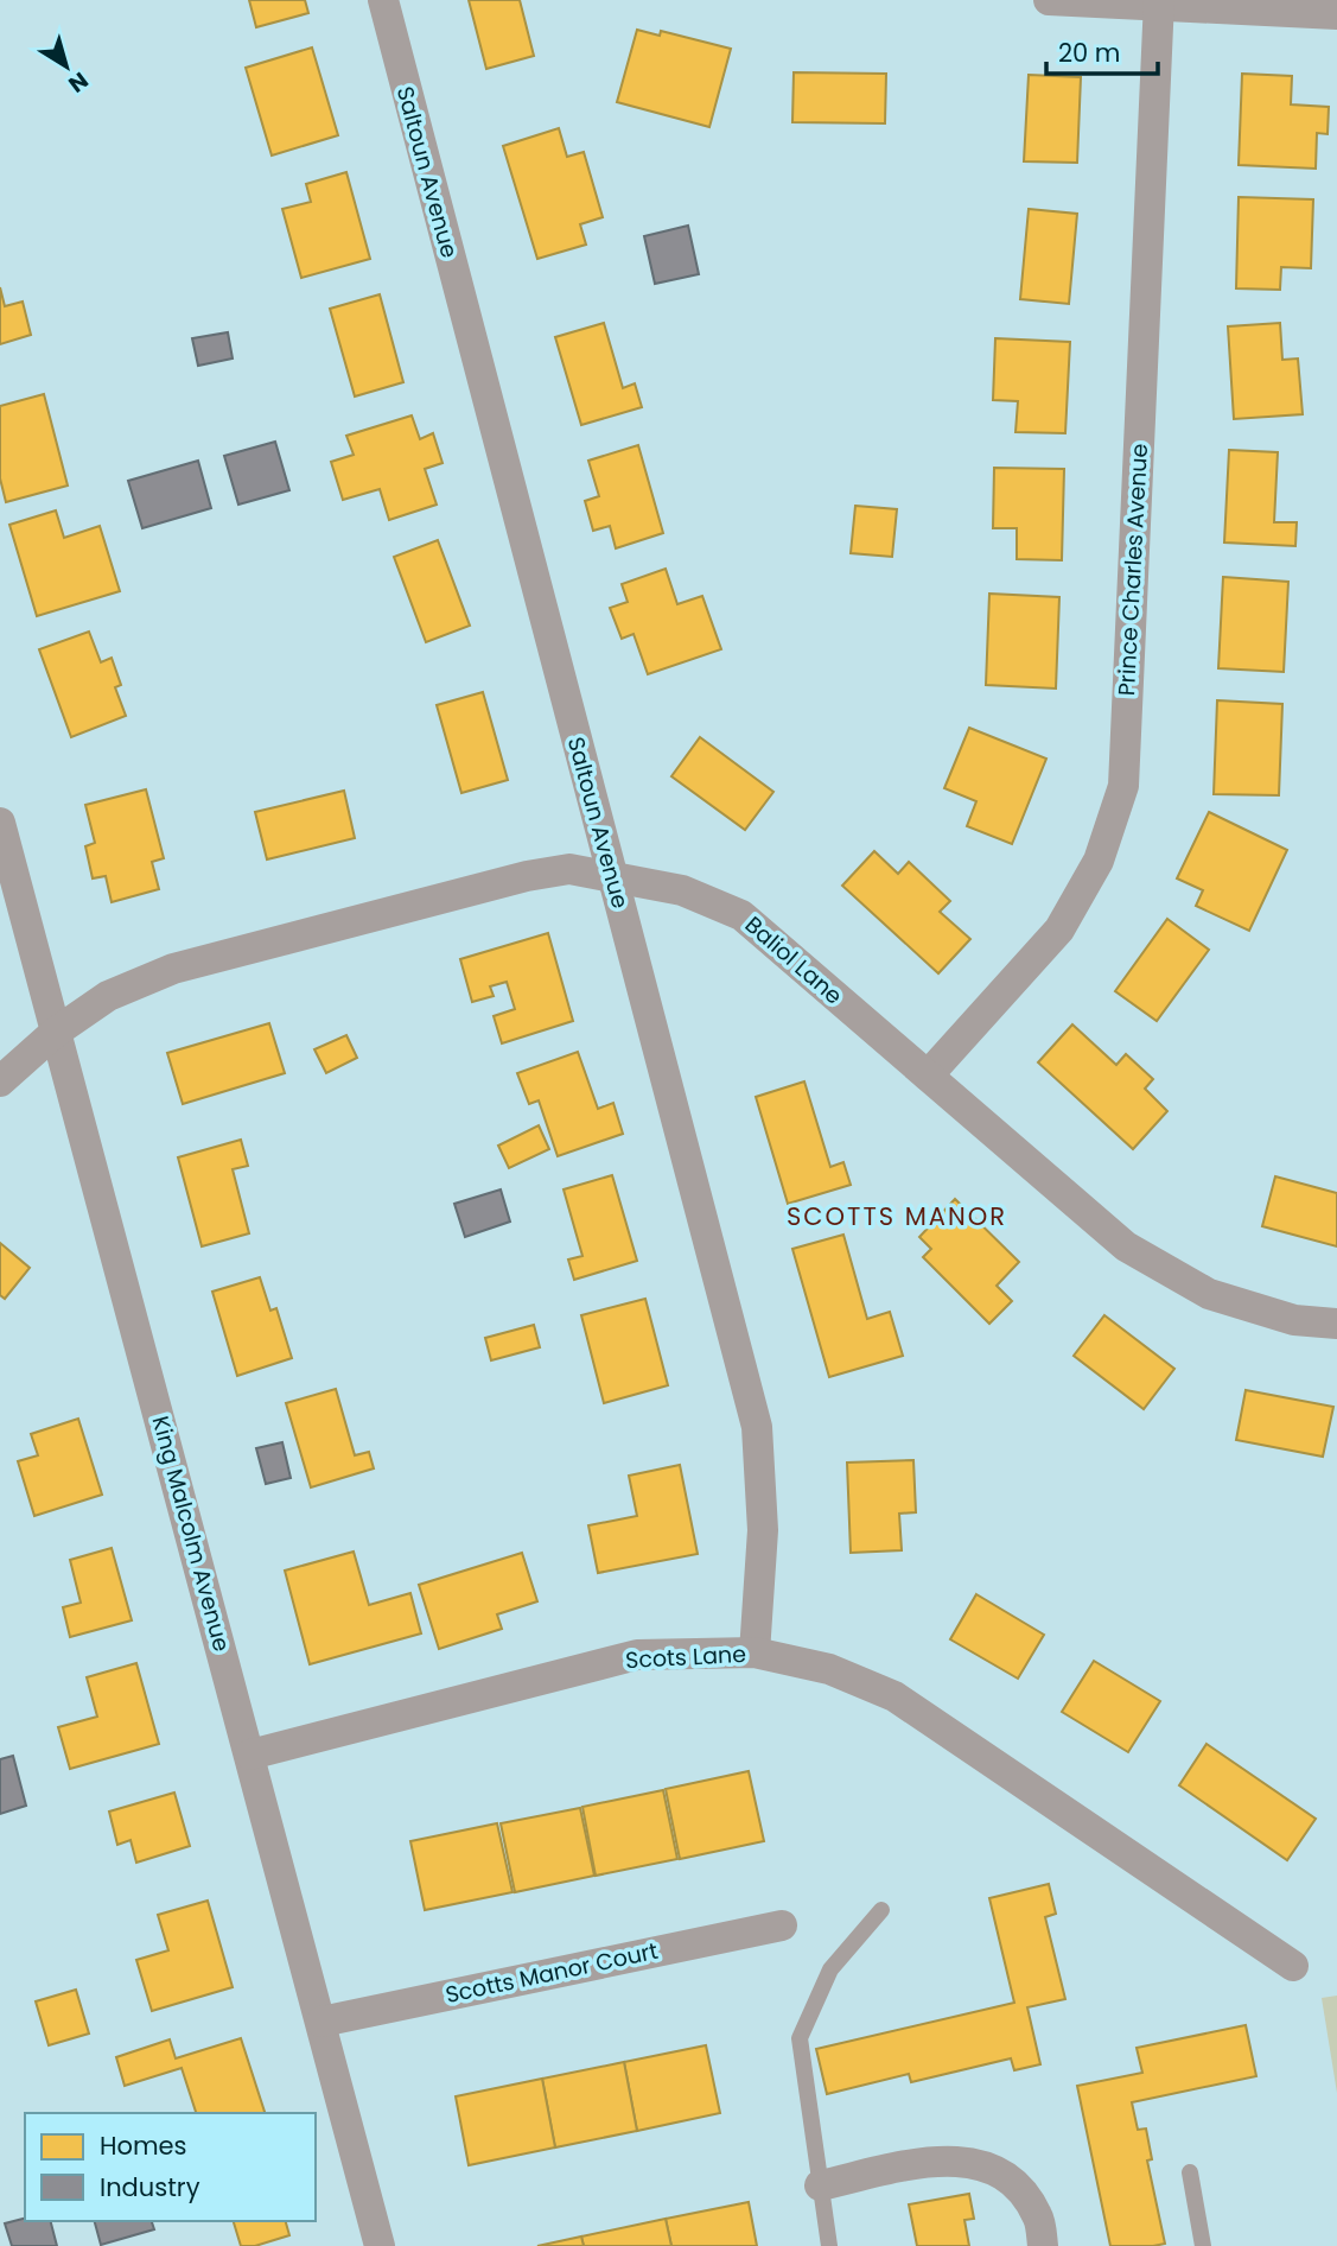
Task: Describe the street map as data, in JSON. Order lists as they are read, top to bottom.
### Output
{
  "streets": {
    "street": [
      "Saltoun Avenue",
      "Prince Charles Avenue",
      "Baliol Lane",
      "King Malcolm Avenue",
      "Scots Lane",
      "Scotts Manor Court"
    ]
  },
  "crossings": [
    ["Saltoun Avenue", "Baliol Lane"],
    ["Saltoun Avenue", "Scots Lane"],
    ["Prince Charles Avenue", "Baliol Lane"],
    ["Baliol Lane", "King Malcolm Avenue"],
    ["King Malcolm Avenue", "Scots Lane"],
    ["King Malcolm Avenue", "Scotts Manor Court"]
  ],
  "districts": ["SCOTTS MANOR"],
  "legend": ["Homes", "Industry"],
  "scale_bar": "20 m",
  "north": "bottom right"
}
